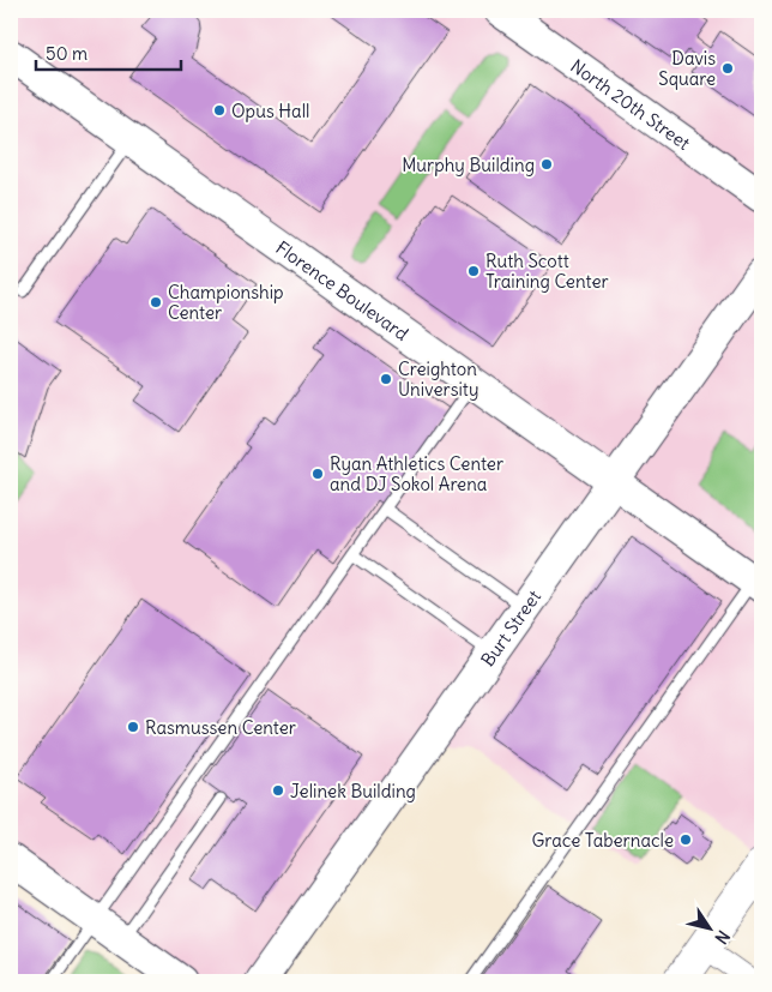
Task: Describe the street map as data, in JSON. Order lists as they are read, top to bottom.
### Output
{
  "streets": {
    "main road": ["North 20th Street", "Florence Boulevard", "Burt Street"]
  },
  "crossings": [
    ["Florence Boulevard", "Burt Street"]
  ],
  "places": [
    "Davis Square",
    "Opus Hall",
    "Murphy Building",
    "Ruth Scott Training Center",
    "Championship Center",
    "Creighton University",
    "Ryan Athletics Center and DJ Sokol Arena",
    "Rasmussen Center",
    "Jelinek Building",
    "Grace Tabernacle"
  ],
  "scale_bar": "50 m",
  "north": "bottom right"
}
